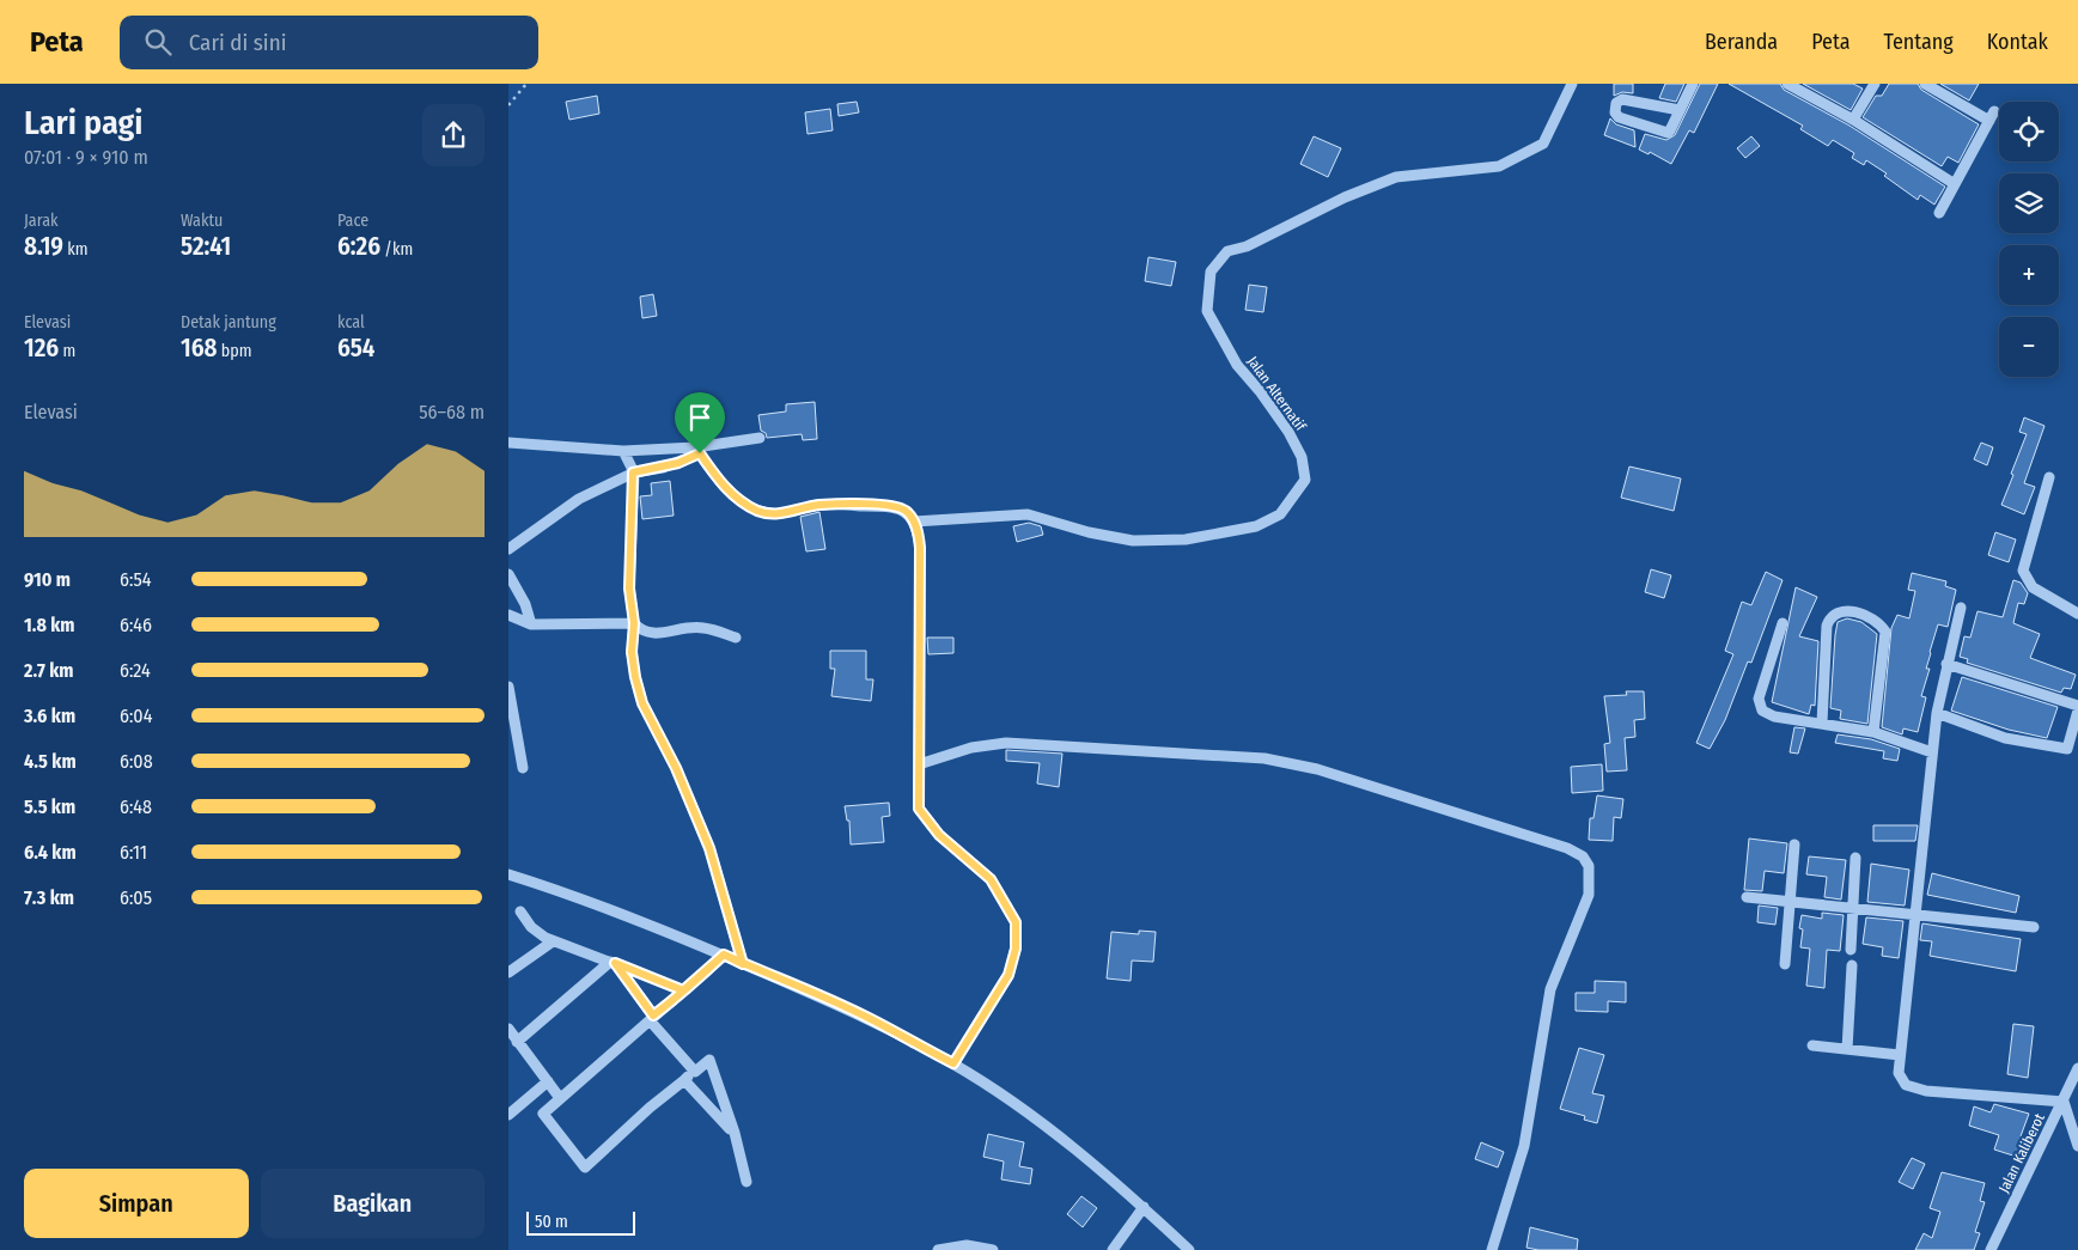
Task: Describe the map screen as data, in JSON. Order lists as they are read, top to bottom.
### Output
{
  "streets": {
    "street": ["Jalan Alternatif", "Jalan Kaliberot"]
  },
  "scale_bar": "50 m",
  "page": {
    "header": "Peta",
    "search": "Cari di sini",
    "nav": [
      "Beranda",
      "Peta",
      "Tentang",
      "Kontak"
    ],
    "heading": ["Lari pagi", "07:01 · 9 × 910 m"],
    "map_buttons": ["+", "−"],
    "stats": [
      ["Jarak", "8.19 km"],
      ["Waktu", "52:41"],
      ["Pace", "6:26 /km"],
      ["Elevasi", "126 m"],
      ["Detak jantung", "168 bpm"],
      ["kcal", "654"]
    ],
    "chart": ["Elevasi", "56–68 m"],
    "list": [
      {
        "name": "910 m",
        "note": "6:54"
      },
      {
        "name": "1.8 km",
        "note": "6:46"
      },
      {
        "name": "2.7 km",
        "note": "6:24"
      },
      {
        "name": "3.6 km",
        "note": "6:04"
      },
      {
        "name": "4.5 km",
        "note": "6:08"
      },
      {
        "name": "5.5 km",
        "note": "6:48"
      },
      {
        "name": "6.4 km",
        "note": "6:11"
      },
      {
        "name": "7.3 km",
        "note": "6:05"
      }
    ],
    "buttons": ["Simpan", "Bagikan"],
    "scale": "50 m"
  }
}
